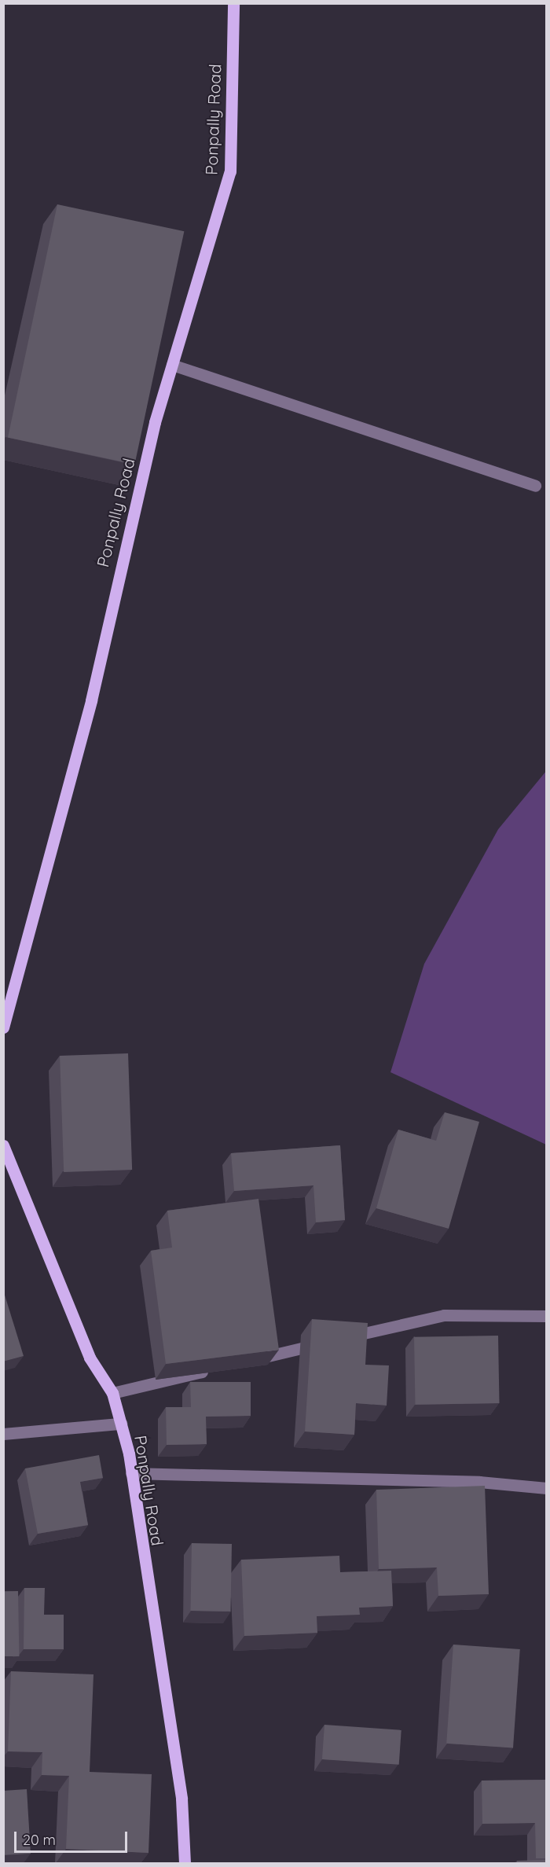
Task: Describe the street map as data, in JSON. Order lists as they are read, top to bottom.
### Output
{
  "streets": {
    "main road": ["Ponpally Road"]
  },
  "scale_bar": "20 m"
}
